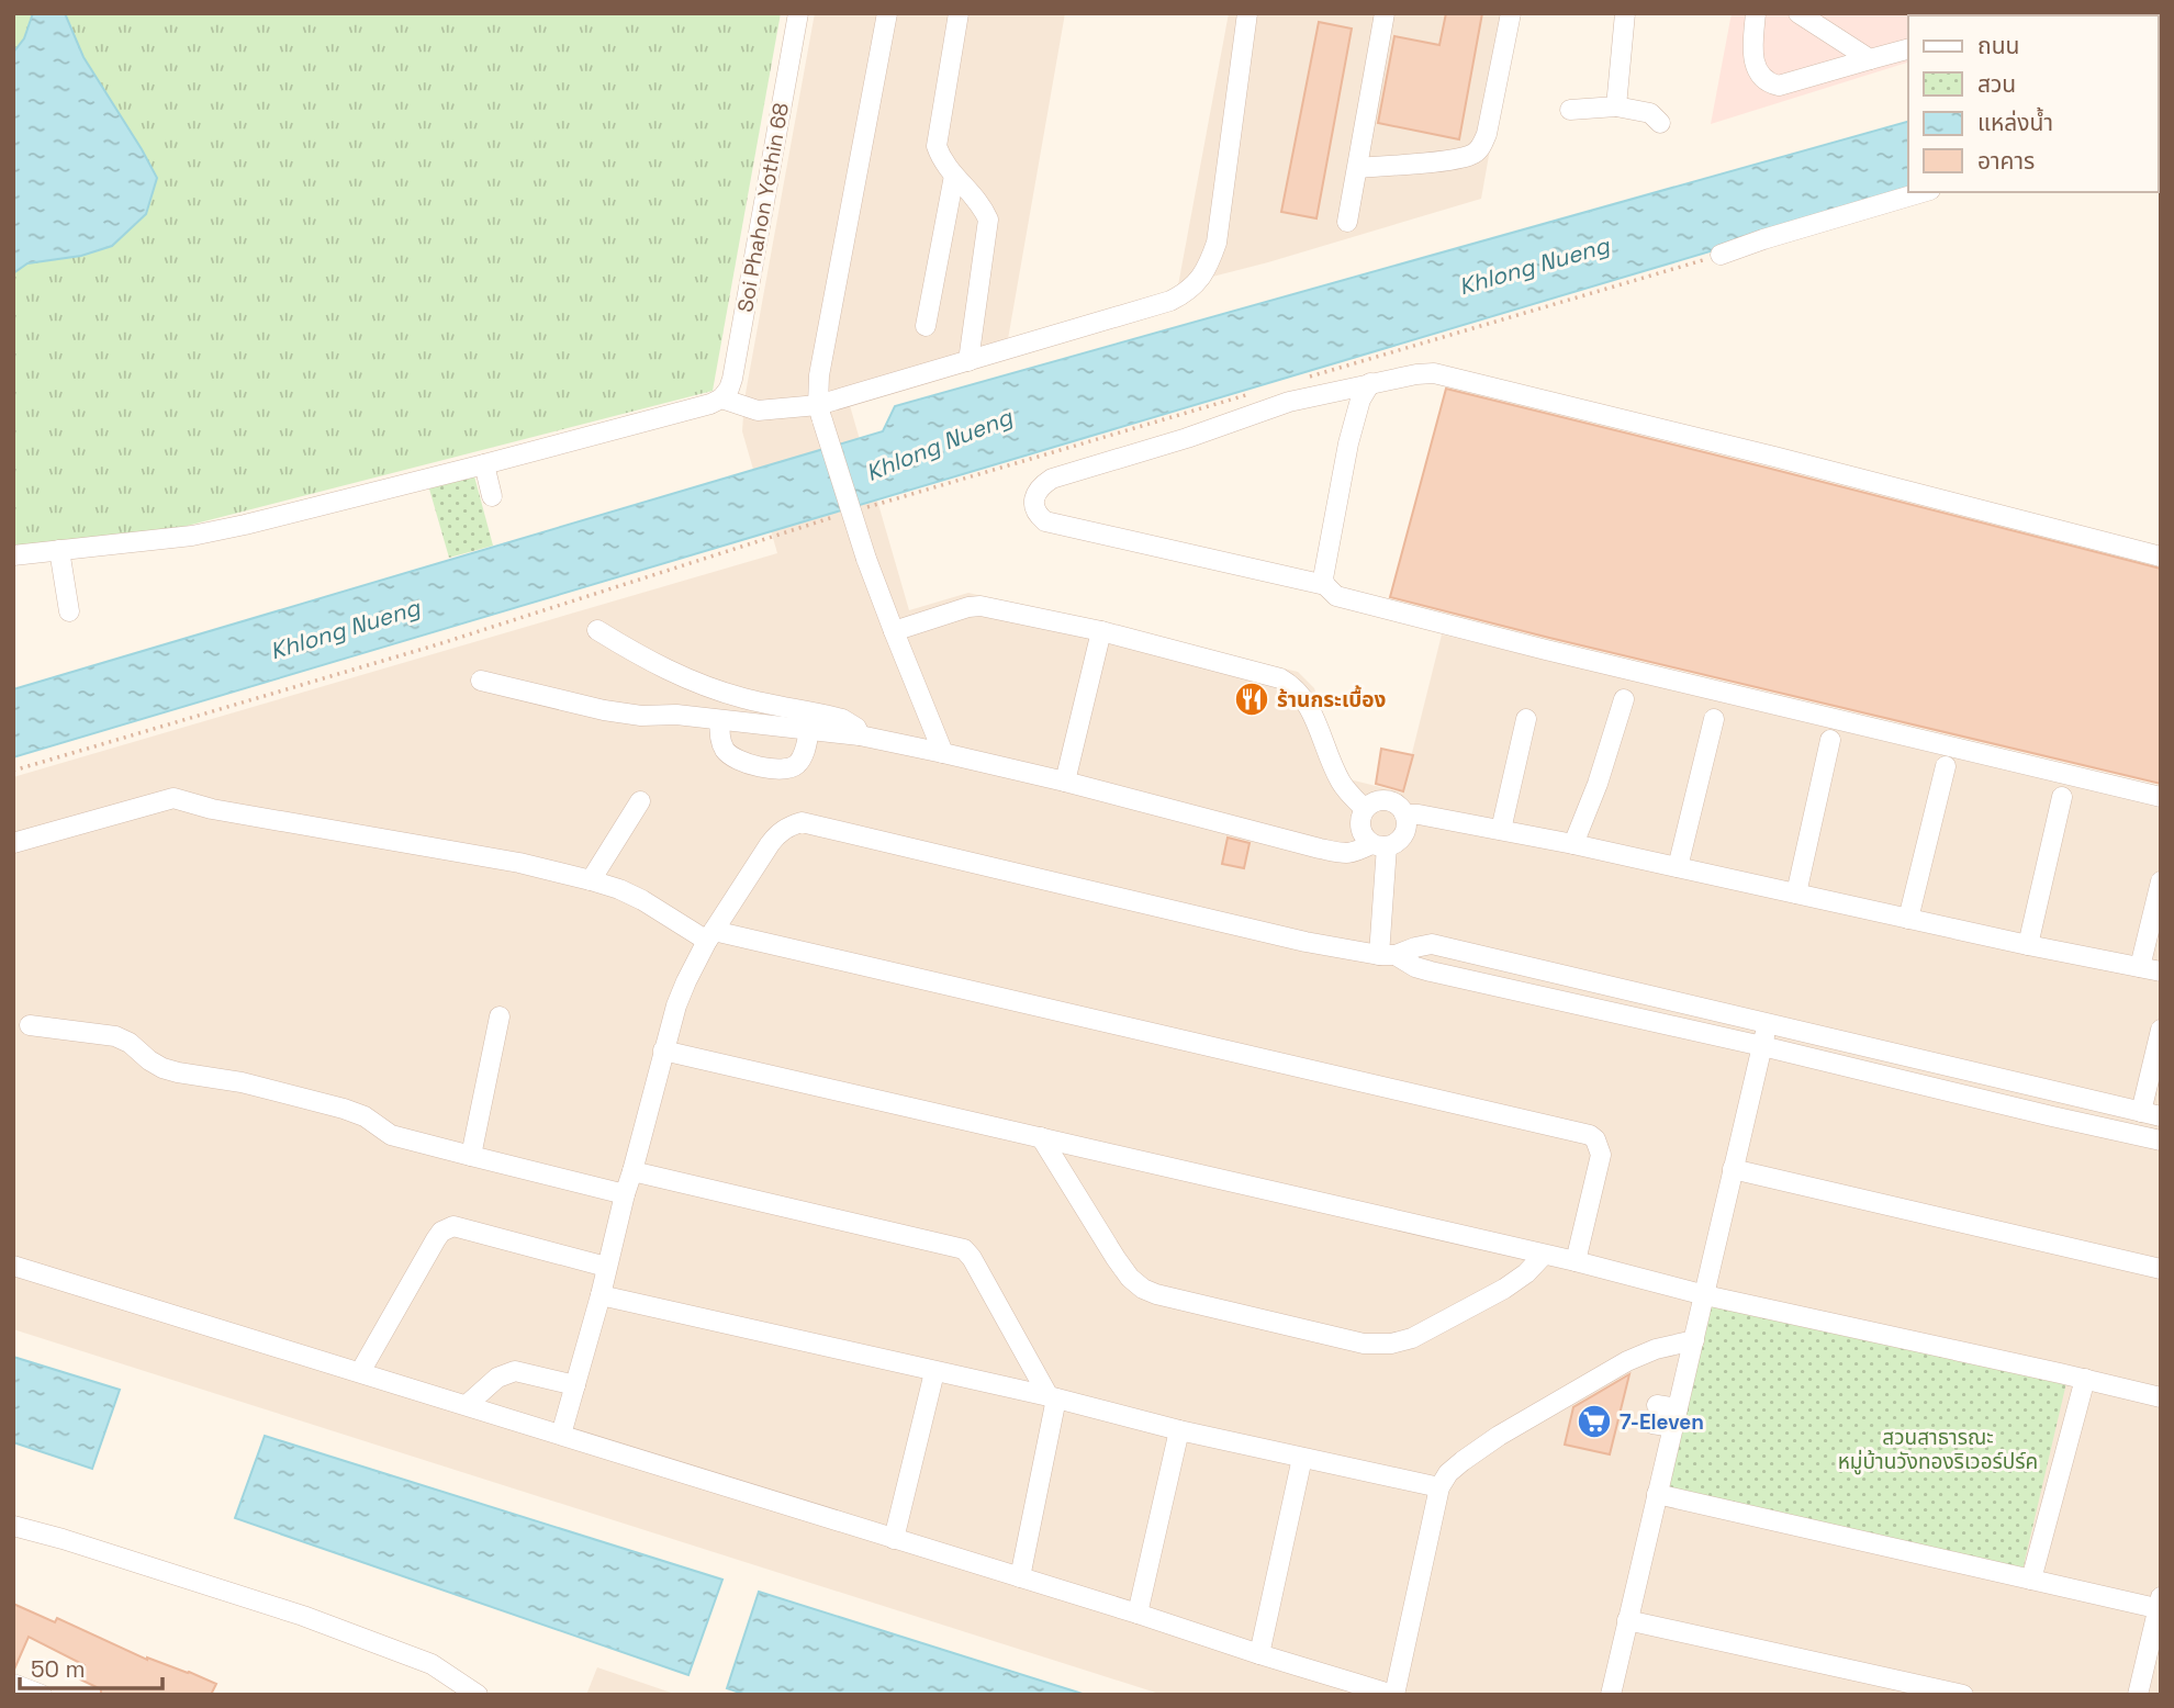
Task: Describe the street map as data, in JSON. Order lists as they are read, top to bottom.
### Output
{
  "streets": {
    "street": ["Soi Phahon Yothin 68"]
  },
  "water": ["Khlong Nueng"],
  "parks": ["สวนสาธารณะ หมู่บ้านวังทองริเวอร์ปร์ค"],
  "places": {
    "restaurant": ["ร้านกระเบื้อง"],
    "supermarket": ["7-Eleven"]
  },
  "legend": [
    "ถนน",
    "สวน",
    "แหล่งน้ำ",
    "อาคาร"
  ],
  "scale_bar": "50 m"
}
